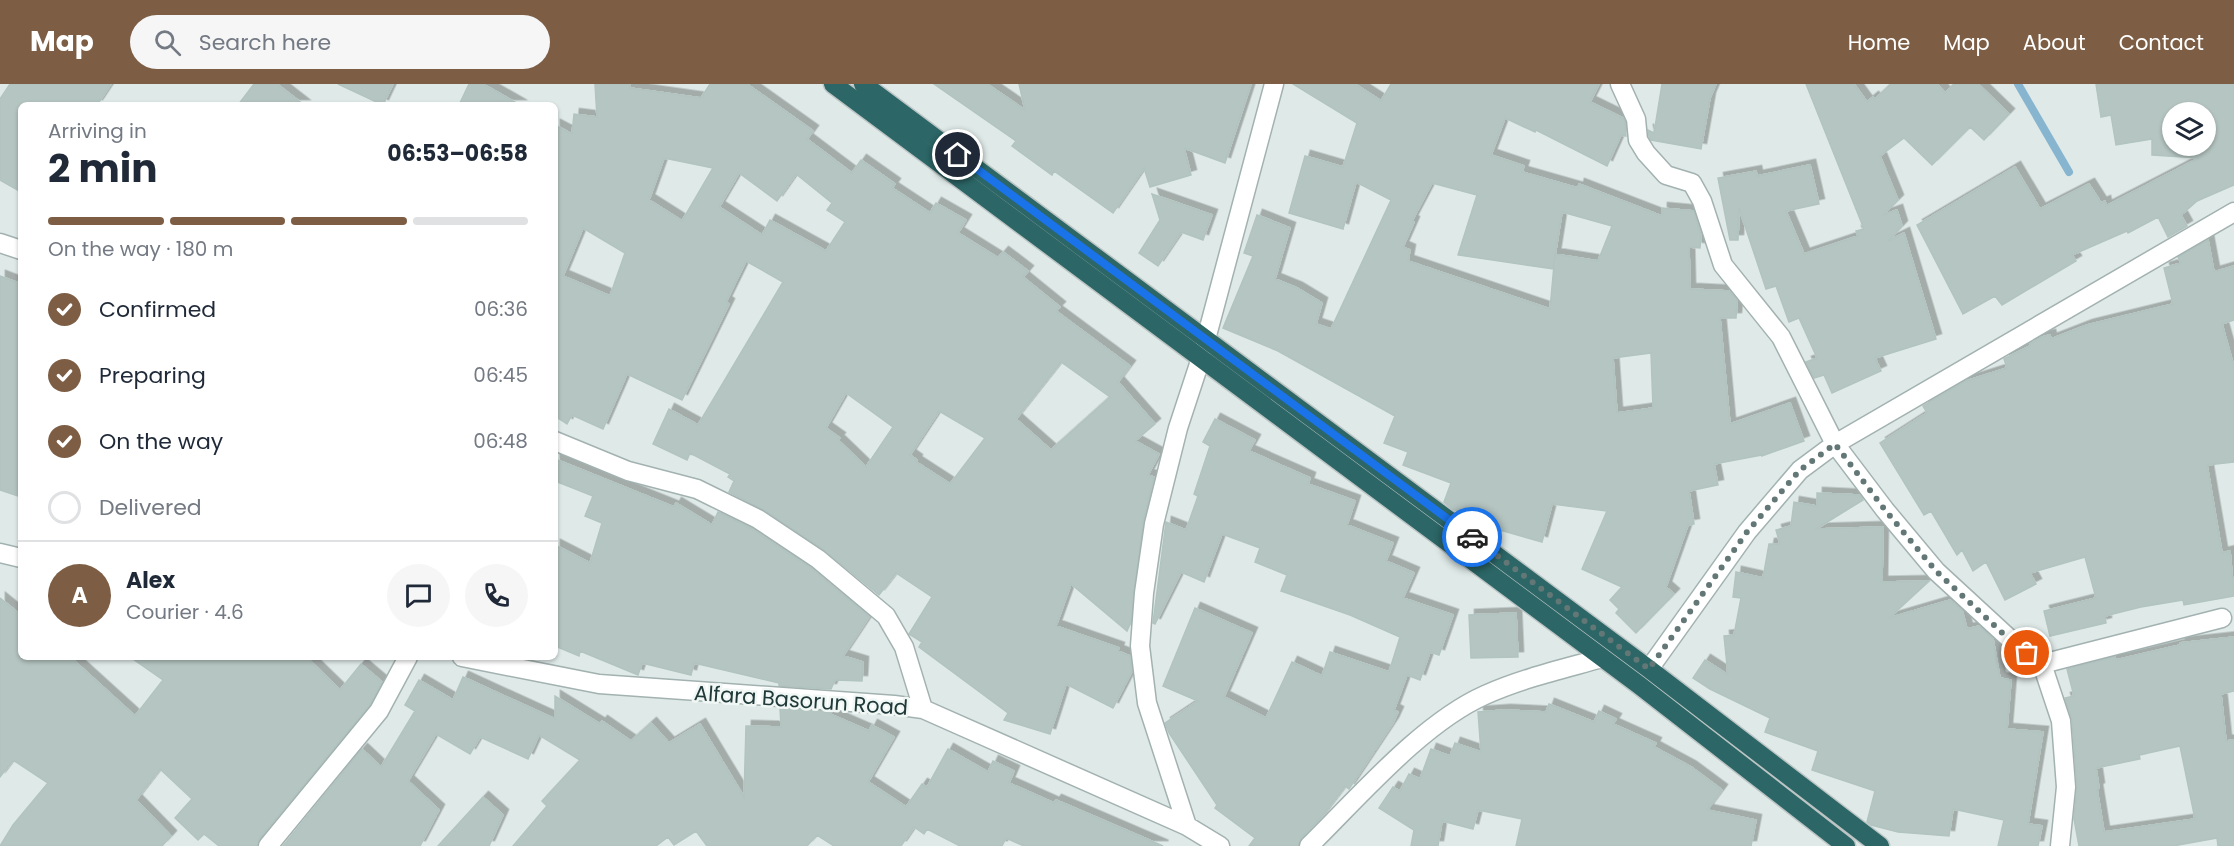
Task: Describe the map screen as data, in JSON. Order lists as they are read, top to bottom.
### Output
{
  "streets": {
    "street": ["Alfara Basorun Road"]
  },
  "page": {
    "header": "Map",
    "search": "Search here",
    "nav": [
      "Home",
      "Map",
      "About",
      "Contact"
    ],
    "heading": ["2 min", "Arriving in", "06:53–06:58"],
    "panel": ["Alex", "Courier · 4.6"],
    "bar": "On the way · 180 m",
    "list": [
      ["Confirmed", "06:36"],
      ["Preparing", "06:45"],
      ["On the way", "06:48"],
      "Delivered"
    ],
    "round": "A"
  }
}
